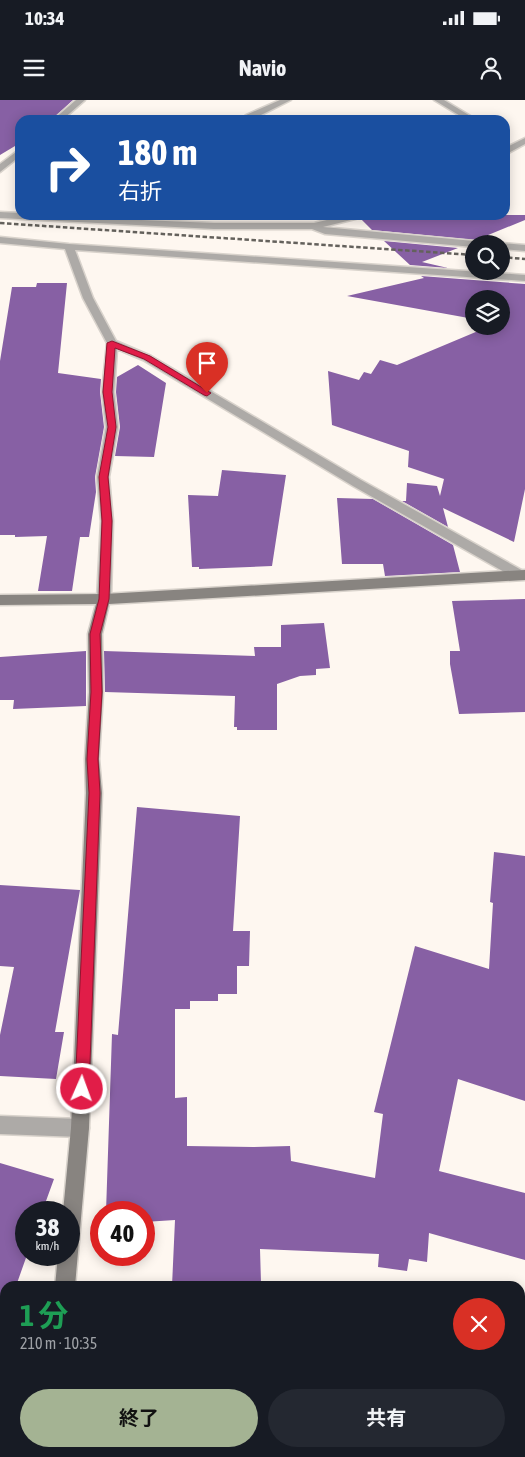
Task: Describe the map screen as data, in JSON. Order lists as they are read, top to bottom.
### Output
{
  "page": {
    "status": "10:34",
    "header": "Navio",
    "turn": ["180 m", "右折"],
    "speed": "38 km/h",
    "limit": "40",
    "heading": ["1 分", "210 m · 10:35"],
    "buttons": ["終了", "共有"]
  }
}
